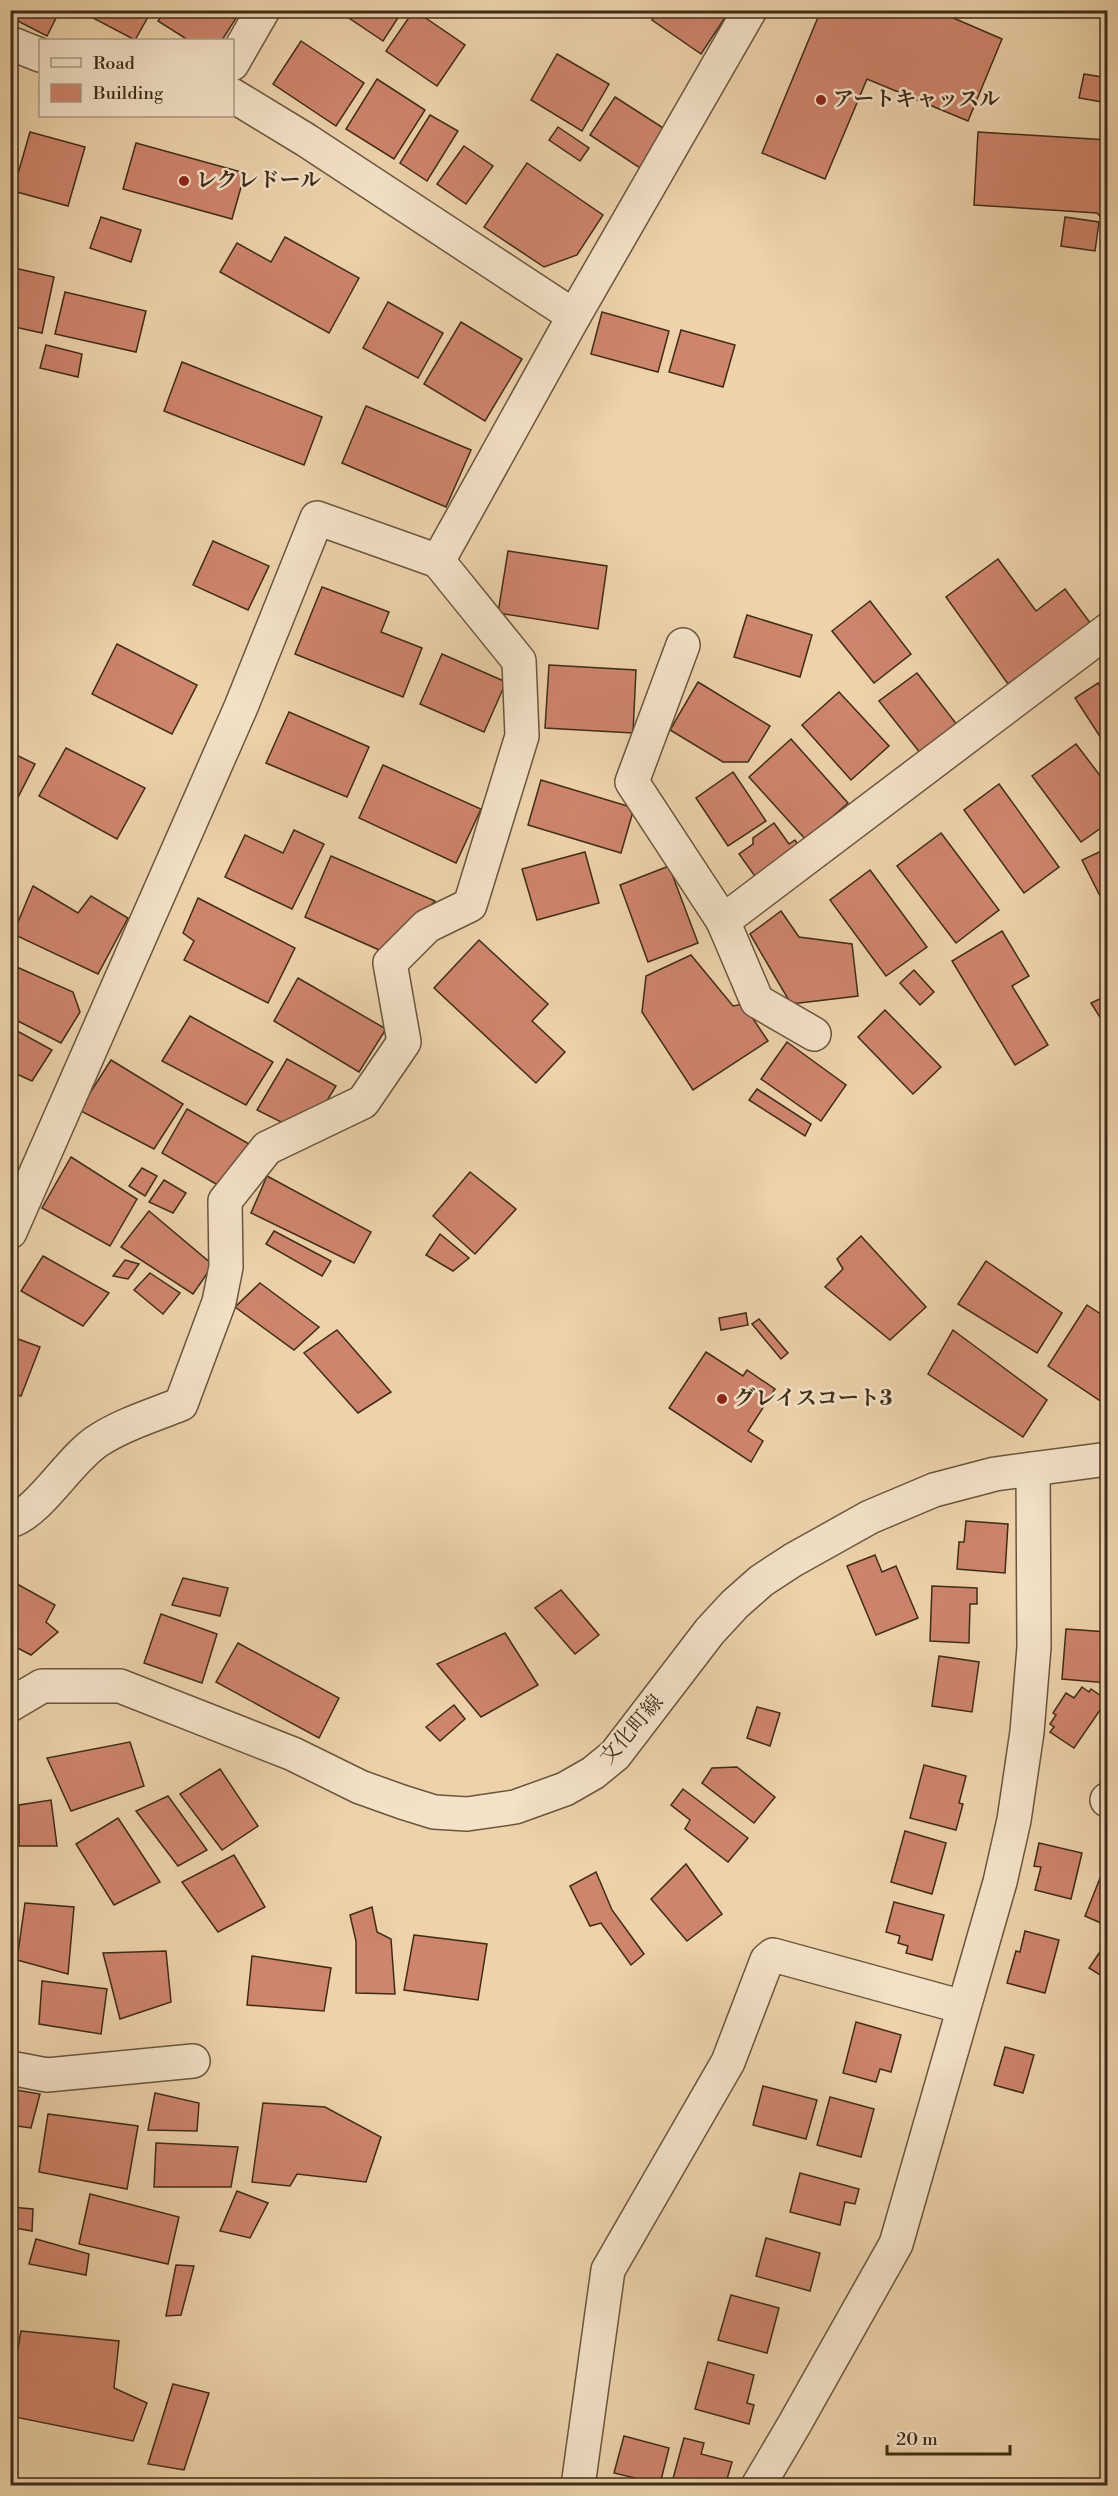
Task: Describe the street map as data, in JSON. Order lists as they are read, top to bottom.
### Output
{
  "streets": {
    "street": ["文化町線"]
  },
  "places": ["アートキャッスル", "レクレドール", "グレイスコート3"],
  "legend": ["Road", "Building"],
  "scale_bar": "20 m"
}
